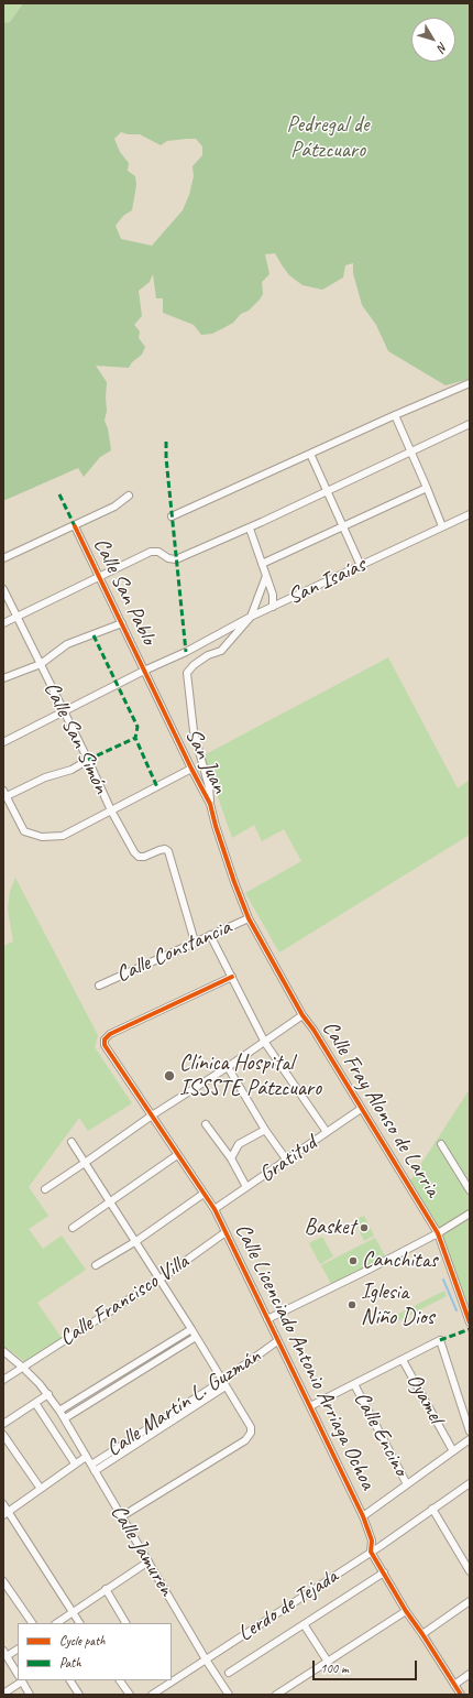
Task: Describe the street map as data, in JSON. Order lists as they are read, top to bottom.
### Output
{
  "streets": {
    "street": [
      "San Isaías",
      "Calle San Pablo",
      "Calle San Simón",
      "San Juan",
      "Calle Constancia",
      "Calle Fray Alonso de Larria",
      "Gratitud",
      "Calle Francisco Villa",
      "Calle Licenciado Antonio Arriaga Ochoa",
      "Oyamel",
      "Calle Martín L. Guzmán",
      "Calle Encino",
      "Calle Jamuren",
      "Lerdo de Tejada"
    ]
  },
  "crossings": [
    ["San Isaías", "Calle San Pablo"],
    ["San Isaías", "Calle San Simón"],
    ["San Isaías", "San Juan"],
    ["Calle San Pablo", "San Juan"],
    ["Calle San Simón", "Calle Constancia"],
    ["San Juan", "Calle Constancia"],
    ["San Juan", "Calle Fray Alonso de Larria"],
    ["Calle Constancia", "Calle Fray Alonso de Larria"],
    ["Calle Fray Alonso de Larria", "Gratitud"],
    ["Gratitud", "Calle Licenciado Antonio Arriaga Ochoa"],
    ["Calle Francisco Villa", "Calle Licenciado Antonio Arriaga Ochoa"],
    ["Calle Francisco Villa", "Calle Jamuren"],
    ["Calle Licenciado Antonio Arriaga Ochoa", "Calle Martín L. Guzmán"],
    ["Calle Licenciado Antonio Arriaga Ochoa", "Lerdo de Tejada"],
    ["Calle Martín L. Guzmán", "Calle Jamuren"],
    ["Calle Jamuren", "Lerdo de Tejada"]
  ],
  "parks": ["Pedregal de Pátzcuaro"],
  "places": [
    "Clínica Hospital ISSSTE Pátzcuaro",
    "Basket",
    "Canchitas",
    "Iglesia Niño Dios"
  ],
  "legend": ["Cycle path", "Path"],
  "scale_bar": "100 m",
  "north": "bottom right"
}
